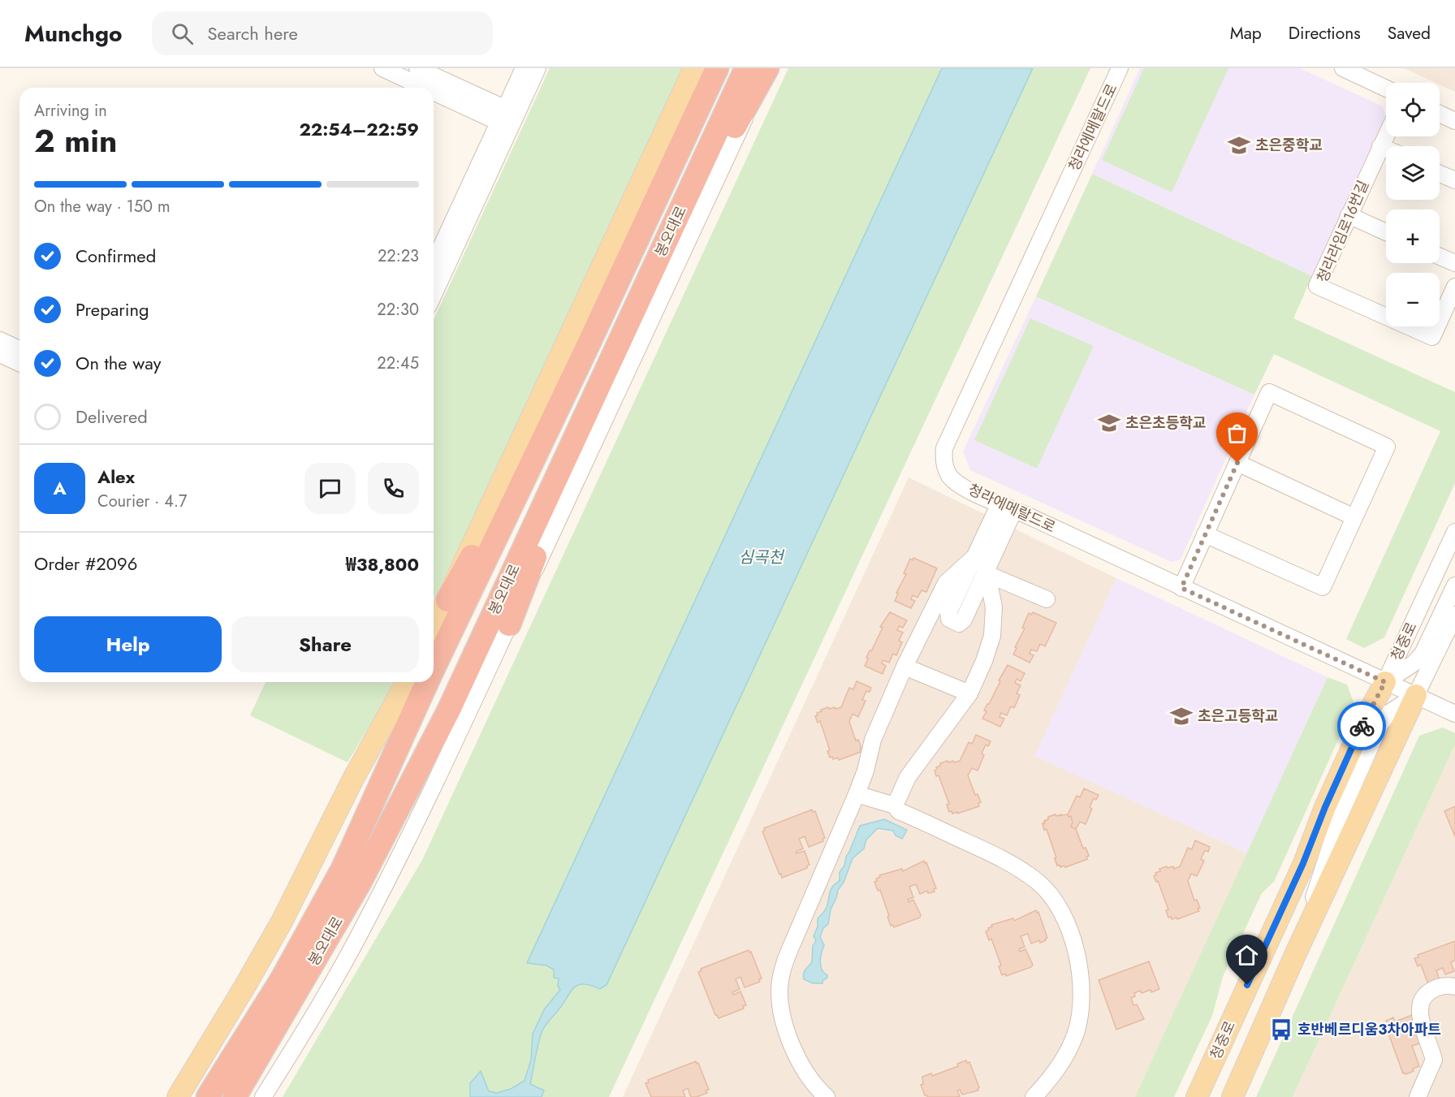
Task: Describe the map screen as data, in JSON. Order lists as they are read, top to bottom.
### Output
{
  "streets": {
    "highway": ["봉오대로"],
    "main road": ["청중로"],
    "street": ["청라에메랄드로", "청라라임로16번길"]
  },
  "crossings": [
    ["청라에메랄드로", "청중로"]
  ],
  "water": ["심곡천"],
  "places": {
    "school or university": ["초은중학교", "초은초등학교", "초은고등학교"],
    "bus stop": ["호반베르디움3차아파트"]
  },
  "page": {
    "header": "Munchgo",
    "search": "Search here",
    "nav": ["Map", "Directions", "Saved"],
    "map_buttons": ["+", "−"],
    "heading": ["2 min", "Arriving in", "22:54–22:59"],
    "panel": [
      "Alex",
      "Courier · 4.7",
      "Order #2096",
      "₩38,800"
    ],
    "bar": "On the way · 150 m",
    "list": [
      ["Confirmed", "22:23"],
      ["Preparing", "22:30"],
      ["On the way", "22:45"],
      "Delivered"
    ],
    "round": "A",
    "buttons": ["Help", "Share"]
  }
}
